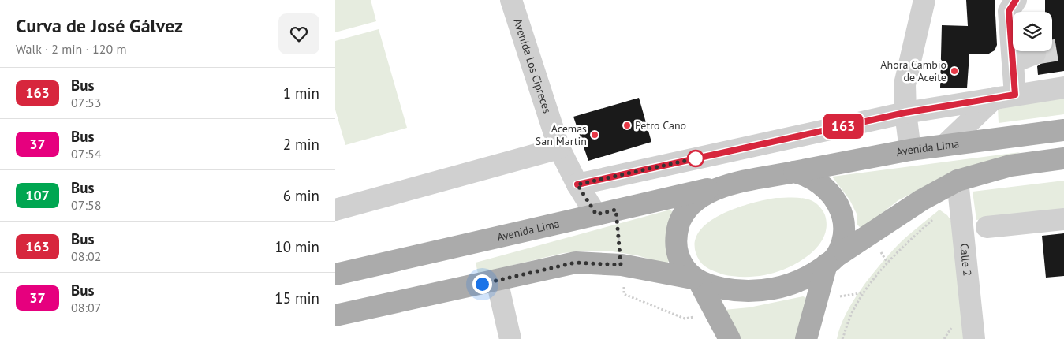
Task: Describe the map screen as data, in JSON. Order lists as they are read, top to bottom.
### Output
{
  "streets": {
    "main road": ["Avenida Lima"],
    "street": ["Avenida Los Cipreces", "Calle 2"]
  },
  "crossings": [
    ["Avenida Los Cipreces", "Avenida Lima"]
  ],
  "places": ["Ahora Cambio de Aceite", "Petro Cano", "Acemas San Martin"],
  "lines": ["bus line 163"],
  "page": {
    "heading": ["Curva de José Gálvez", "Walk · 2 min · 120 m"],
    "on_map": "163",
    "list": [
      {
        "mark": "163",
        "name": "Bus",
        "note": "07:53",
        "value": "1 min"
      },
      {
        "mark": "37",
        "name": "Bus",
        "note": "07:54",
        "value": "2 min"
      },
      {
        "mark": "107",
        "name": "Bus",
        "note": "07:58",
        "value": "6 min"
      },
      {
        "mark": "163",
        "name": "Bus",
        "note": "08:02",
        "value": "10 min"
      },
      {
        "mark": "37",
        "name": "Bus",
        "note": "08:07",
        "value": "15 min"
      }
    ]
  }
}
